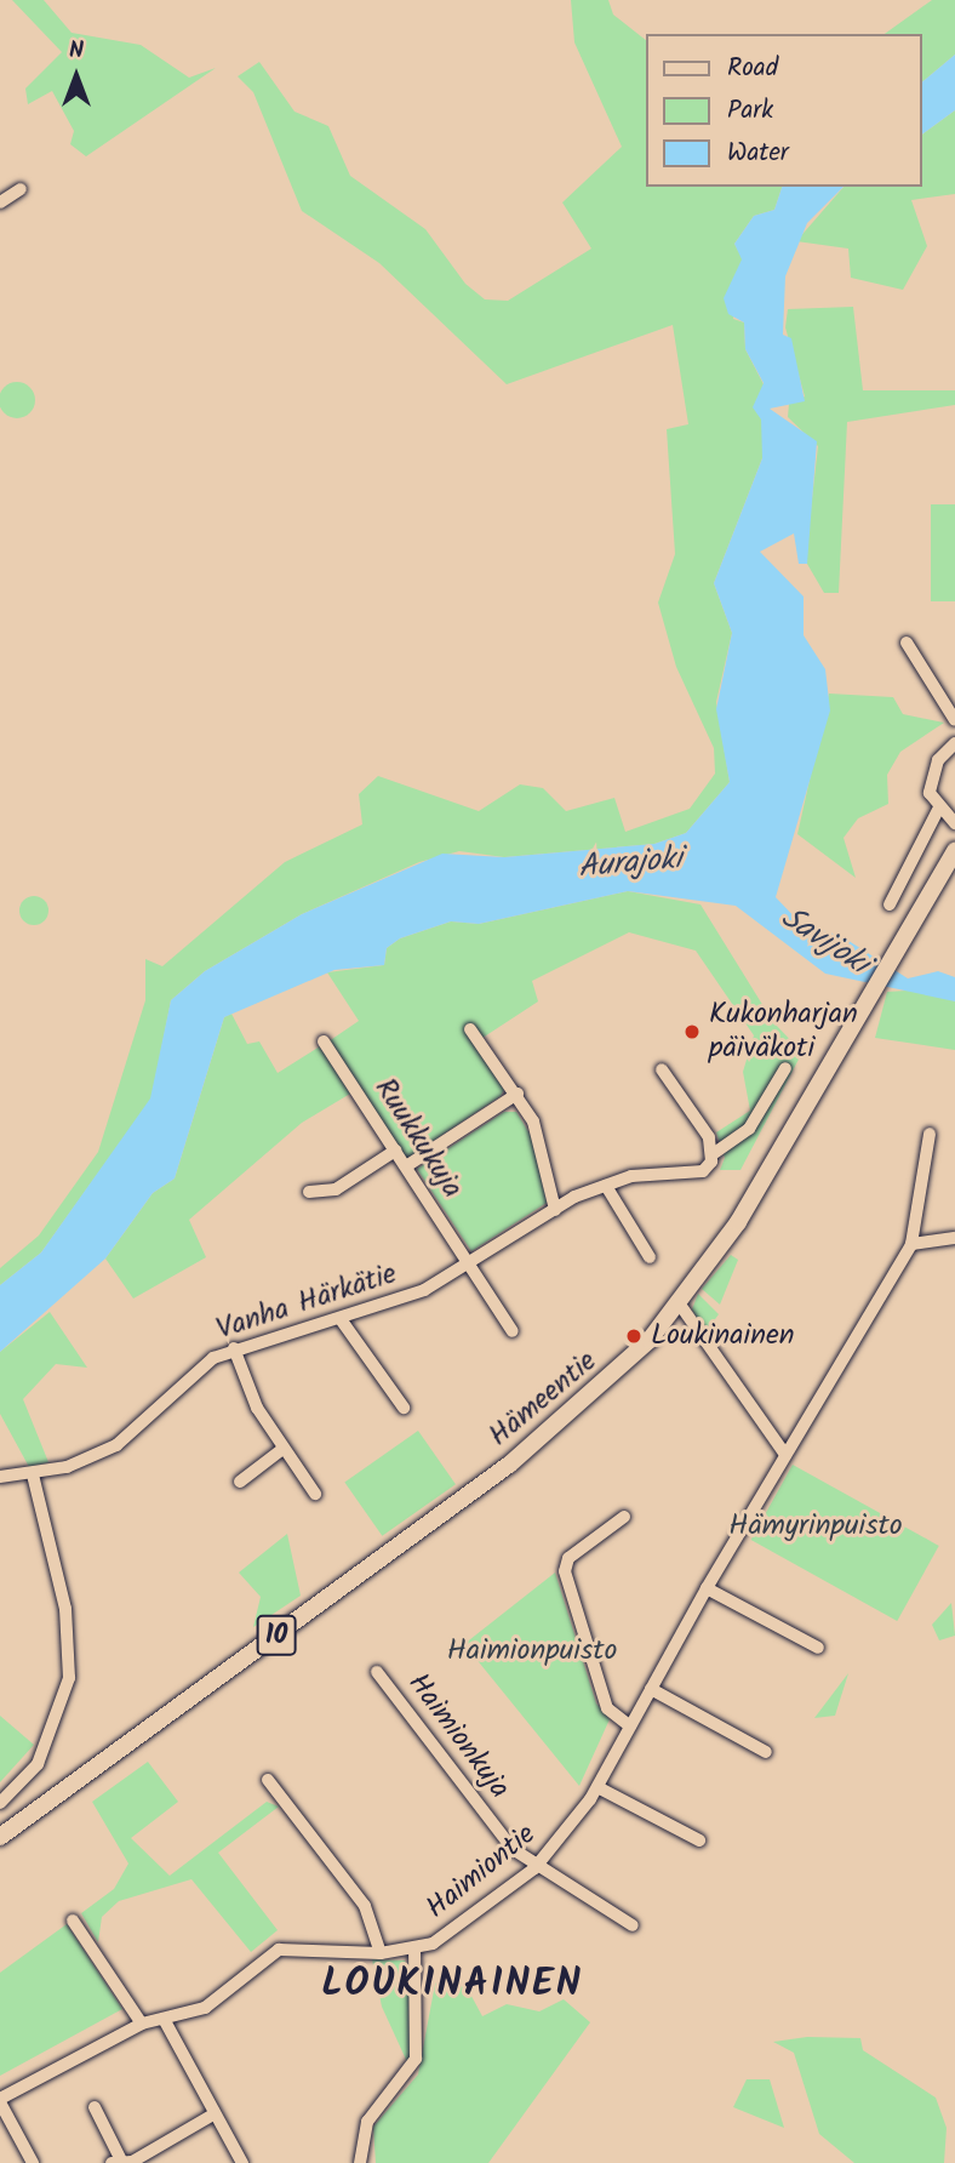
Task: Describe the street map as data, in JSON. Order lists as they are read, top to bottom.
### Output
{
  "streets": {
    "highway": ["Hämeentie", "10"],
    "street": [
      "Ruukkukuja",
      "Vanha Härkätie",
      "Haimionkuja",
      "Haimiontie"
    ]
  },
  "crossings": [
    ["Ruukkukuja", "Vanha Härkätie"],
    ["Haimionkuja", "Haimiontie"]
  ],
  "districts": ["LOUKINAINEN"],
  "water": ["Aurajoki", "Savijoki"],
  "parks": ["Hämyrinpuisto", "Haimionpuisto"],
  "places": ["Kukonharjan päiväkoti", "Loukinainen"],
  "legend": ["Road", "Park", "Water"],
  "north": "top"
}
